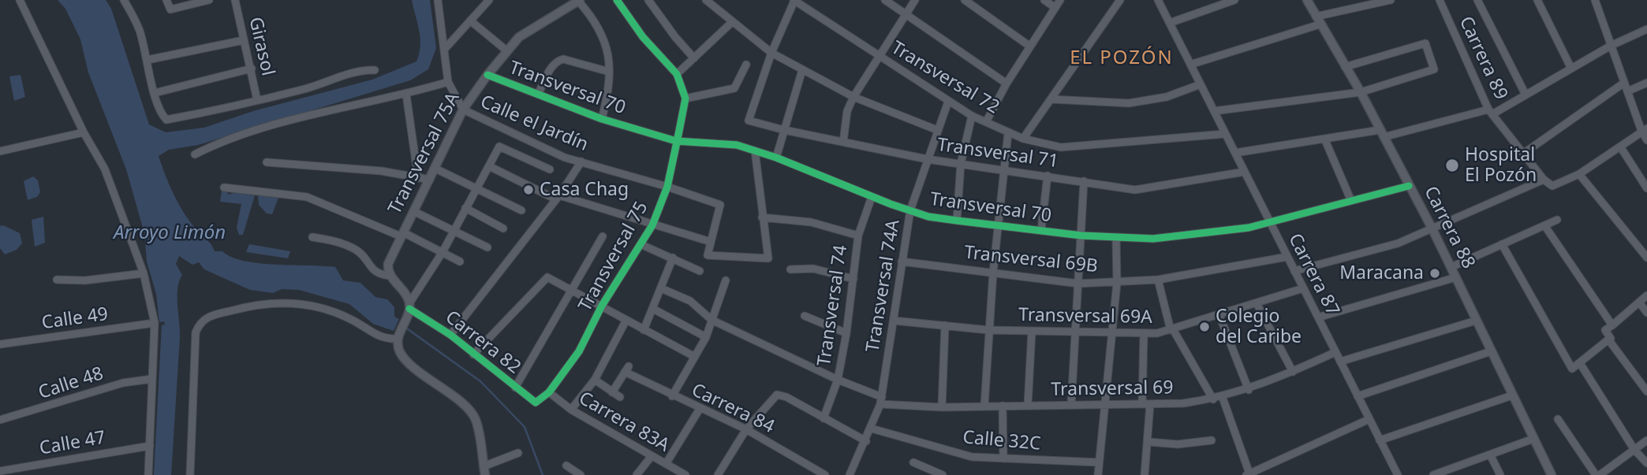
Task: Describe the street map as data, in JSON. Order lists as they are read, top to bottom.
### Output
{
  "streets": {
    "street": [
      "Girasol",
      "Carrera 89",
      "Transversal 72",
      "Transversal 70",
      "Calle el Jardín",
      "Transversal 75A",
      "Transversal 71",
      "Carrera 88",
      "Transversal 75",
      "Transversal 69B",
      "Carrera 87",
      "Transversal 74A",
      "Transversal 74",
      "Transversal 69A",
      "Calle 49",
      "Carrera 82",
      "Calle 48",
      "Transversal 69",
      "Carrera 84",
      "Carrera 83A",
      "Calle 32C",
      "Calle 47"
    ]
  },
  "crossings": [
    ["Transversal 72", "Carrera 87"],
    ["Transversal 72", "Transversal 74A"],
    ["Transversal 70", "Transversal 75A"],
    ["Transversal 70", "Carrera 88"],
    ["Transversal 70", "Transversal 75"],
    ["Transversal 70", "Carrera 87"],
    ["Transversal 70", "Transversal 74A"],
    ["Transversal 70", "Transversal 74"],
    ["Calle el Jardín", "Transversal 75A"],
    ["Calle el Jardín", "Transversal 75"],
    ["Transversal 75A", "Carrera 82"],
    ["Transversal 71", "Carrera 87"],
    ["Transversal 71", "Transversal 74A"],
    ["Transversal 75", "Carrera 82"],
    ["Transversal 75", "Carrera 83A"],
    ["Transversal 69B", "Carrera 87"],
    ["Transversal 69B", "Transversal 74A"],
    ["Carrera 87", "Transversal 69A"],
    ["Carrera 87", "Transversal 69"],
    ["Transversal 74A", "Transversal 69A"],
    ["Transversal 74A", "Transversal 69"],
    ["Transversal 74A", "Calle 32C"],
    ["Transversal 74", "Transversal 69"]
  ],
  "districts": ["EL POZÓN"],
  "water": ["Arroyo Limón"],
  "places": [
    "Hospital El Pozón",
    "Casa Chag",
    "Maracana",
    "Colegio del Caribe"
  ]
}
